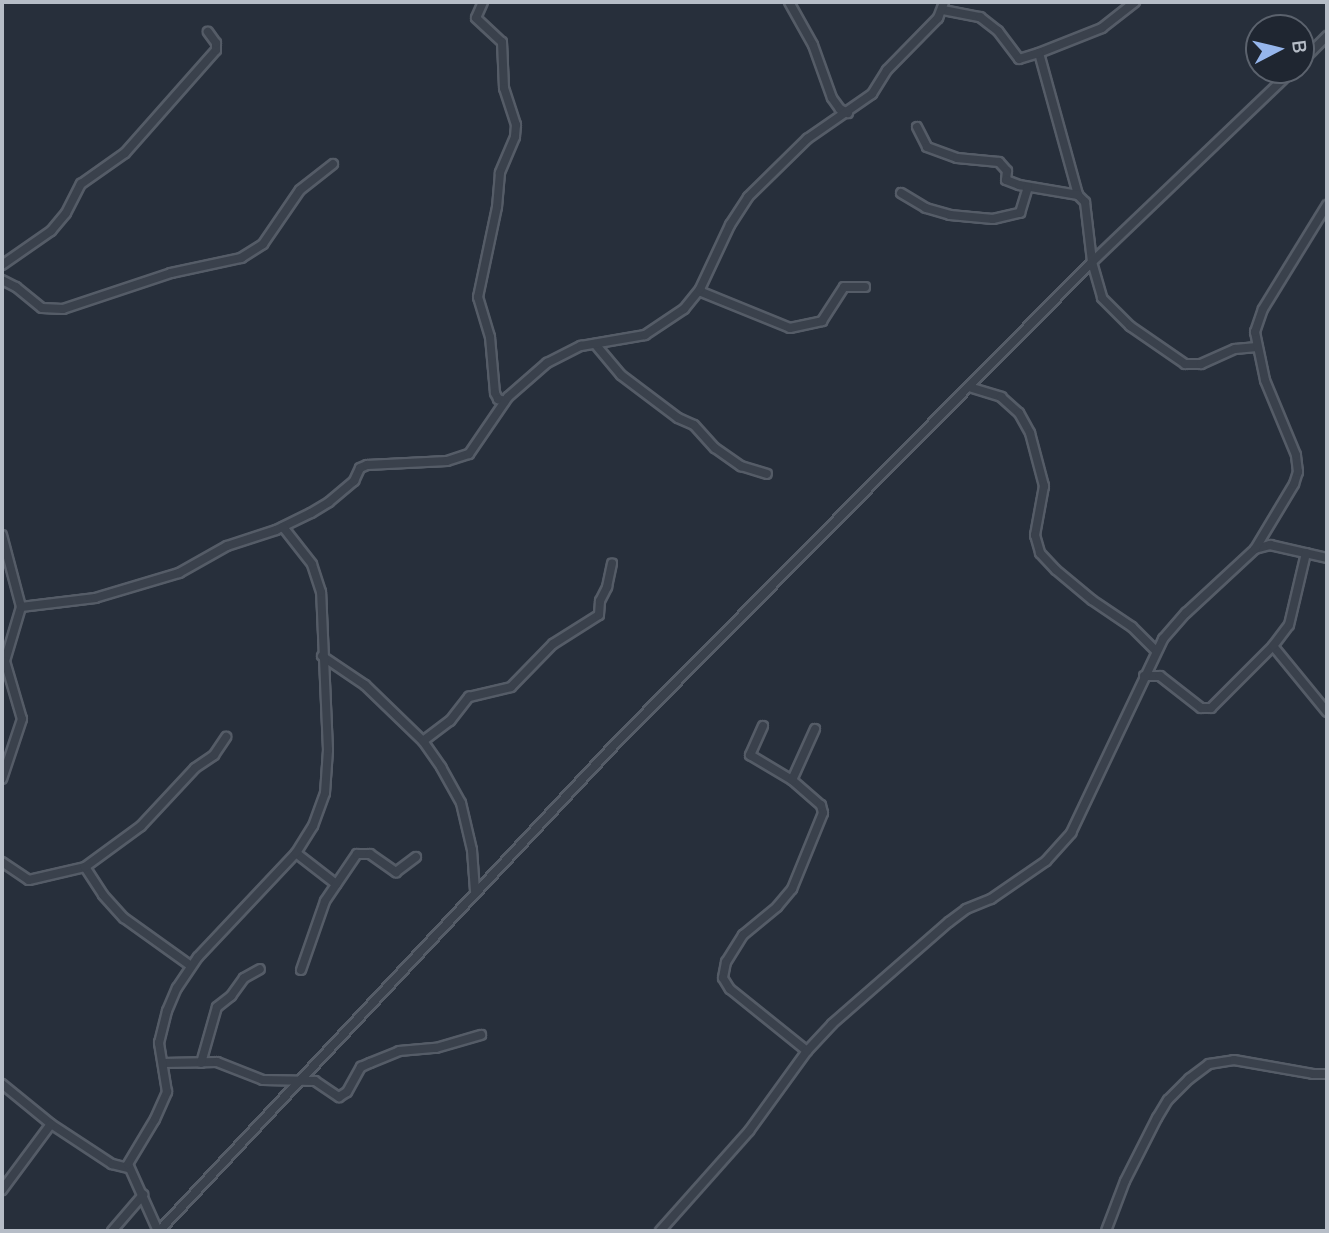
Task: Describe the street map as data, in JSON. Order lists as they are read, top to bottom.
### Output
{
  "north": "right"
}
